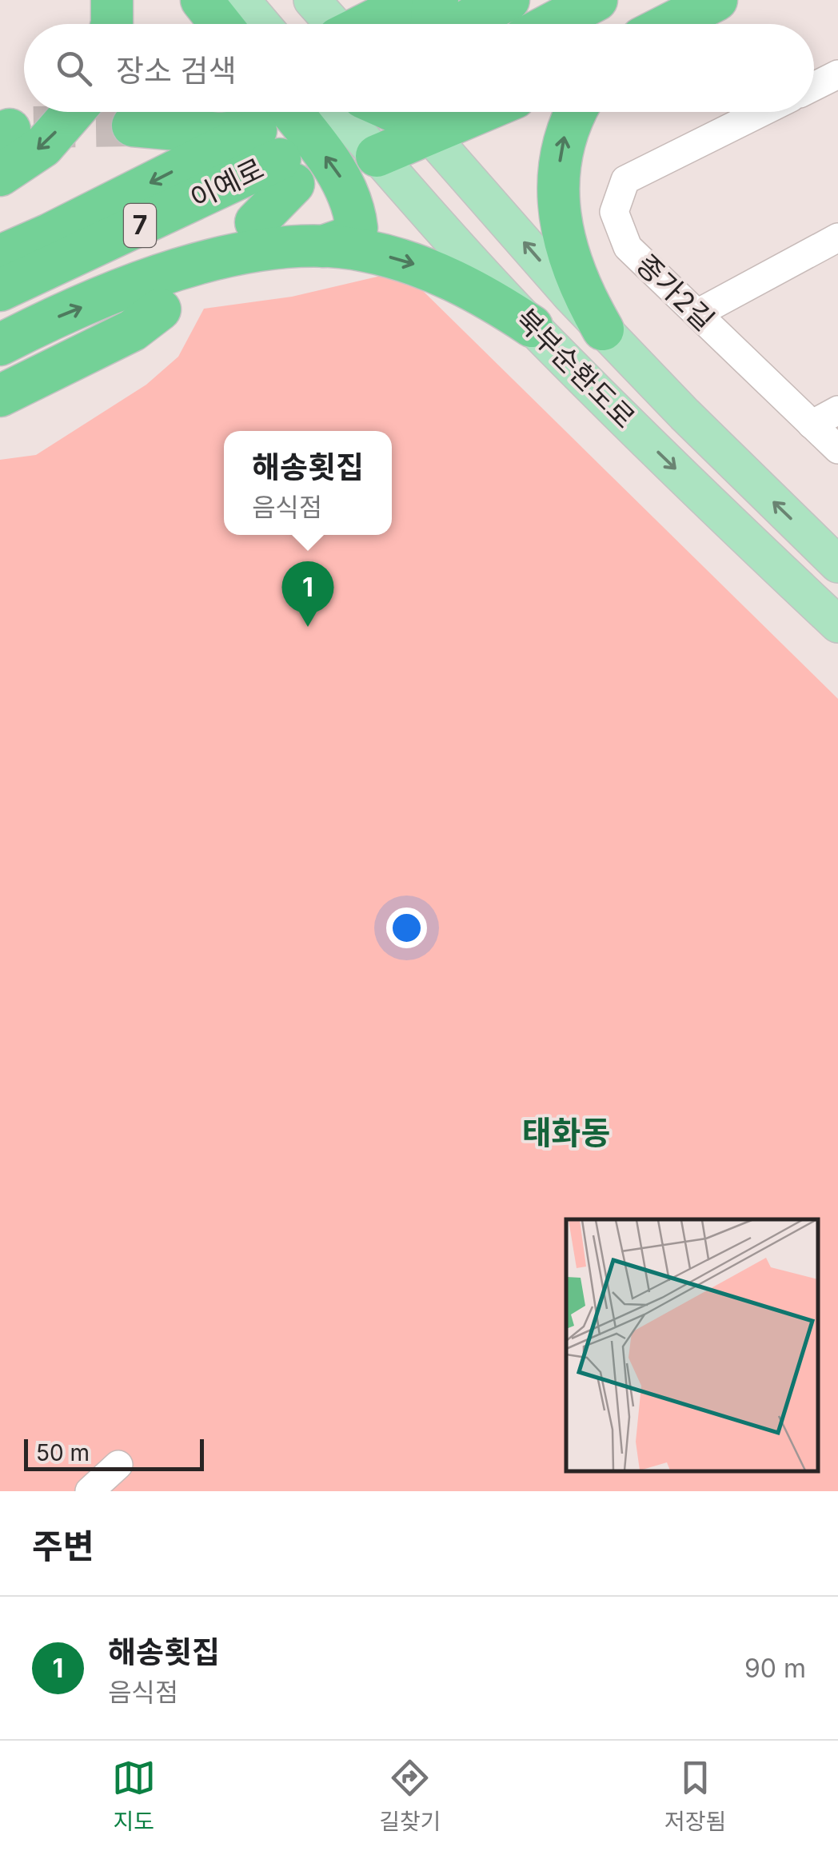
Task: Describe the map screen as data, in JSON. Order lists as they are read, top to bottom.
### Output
{
  "streets": {
    "highway": ["이예로", "7"],
    "main road": ["북부순환도로"],
    "street": ["종가2길"]
  },
  "districts": ["태화동"],
  "scale_bar": "50 m",
  "page": {
    "search": "장소 검색",
    "popup": ["해송횟집", "음식점"],
    "pins": "1",
    "scale": "50 m",
    "heading": "주변",
    "list": [
      {
        "mark": "1",
        "name": "해송횟집",
        "note": "음식점",
        "value": "90 m"
      }
    ],
    "nav": ["지도", "길찾기", "저장됨"]
  }
}
